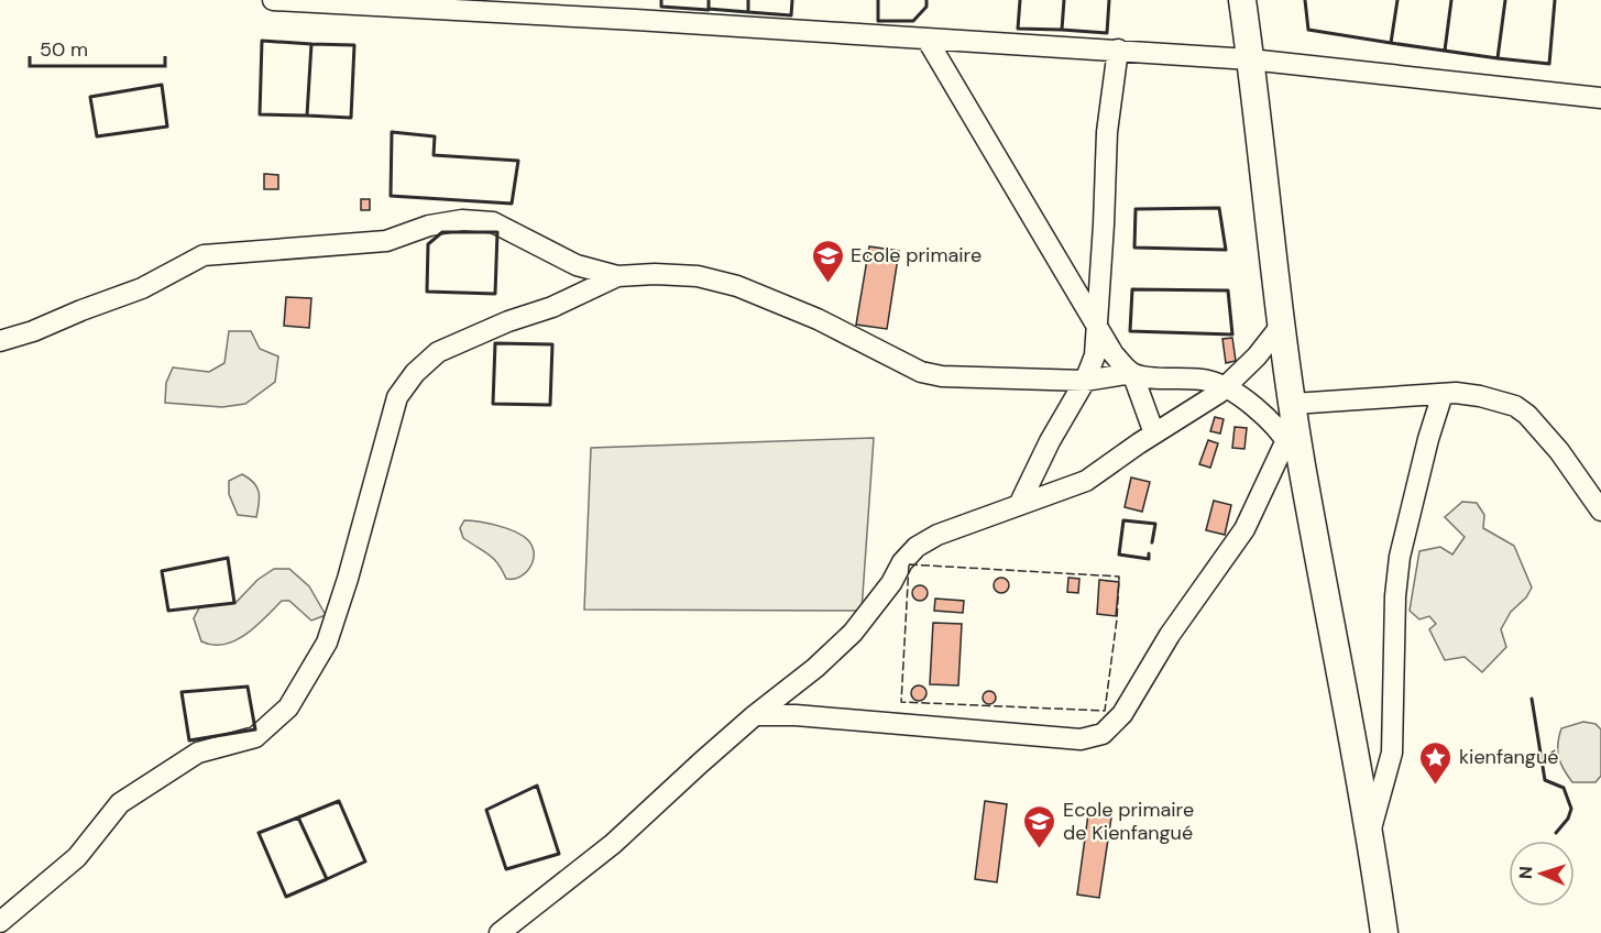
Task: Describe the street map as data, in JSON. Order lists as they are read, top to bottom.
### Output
{
  "places": {
    "school or university": ["Ecole primaire", "Ecole primaire de Kienfangué"],
    "place": ["kienfangué"]
  },
  "scale_bar": "50 m",
  "north": "left"
}
